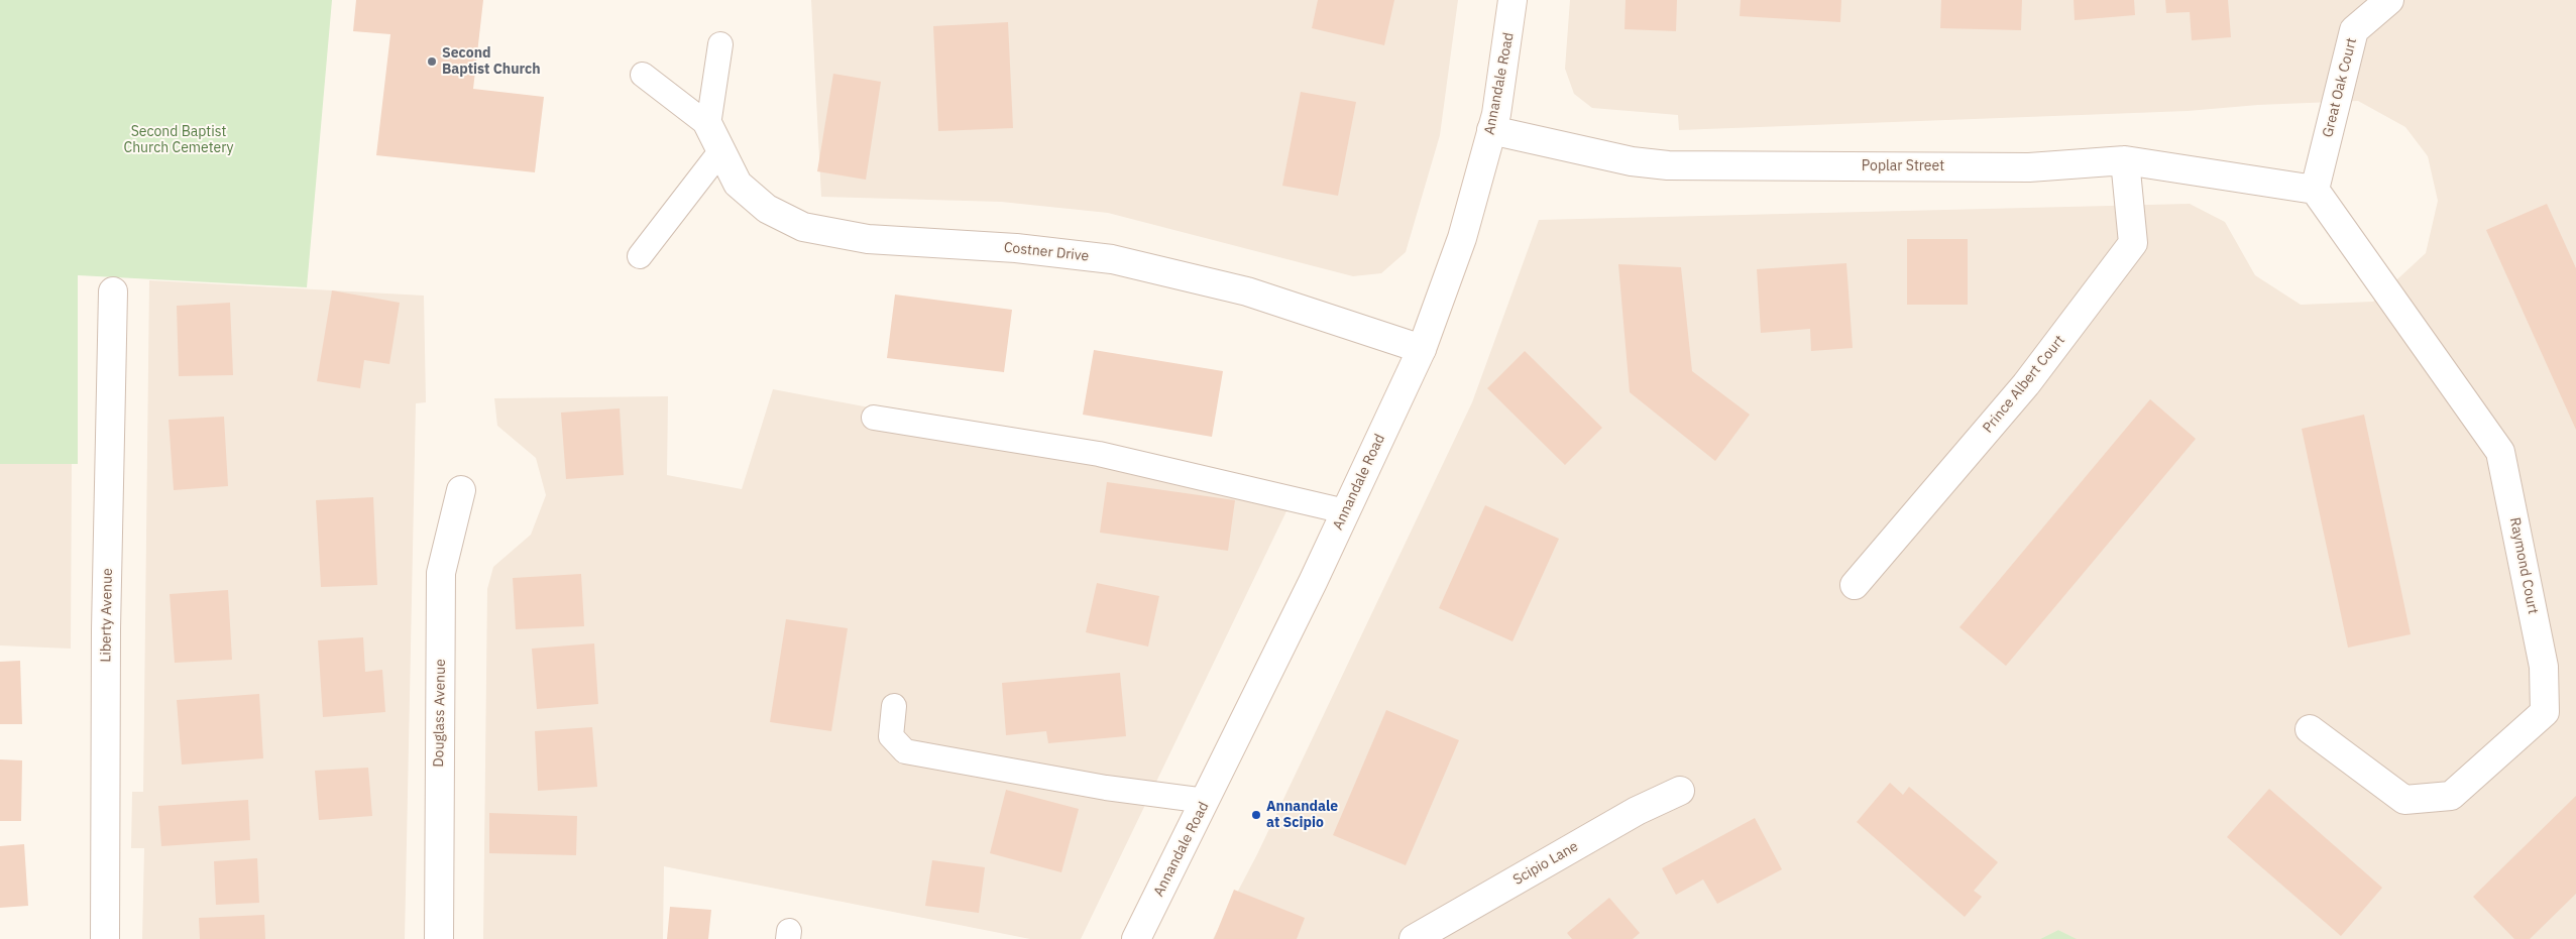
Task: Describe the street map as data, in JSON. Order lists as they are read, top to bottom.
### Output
{
  "streets": {
    "street": [
      "Annandale Road",
      "Great Oak Court",
      "Poplar Street",
      "Costner Drive",
      "Prince Albert Court",
      "Raymond Court",
      "Liberty Avenue",
      "Douglass Avenue",
      "Scipio Lane"
    ]
  },
  "crossings": [
    ["Annandale Road", "Poplar Street"],
    ["Annandale Road", "Costner Drive"],
    ["Great Oak Court", "Poplar Street"],
    ["Great Oak Court", "Raymond Court"],
    ["Poplar Street", "Prince Albert Court"],
    ["Poplar Street", "Raymond Court"]
  ],
  "parks": ["Second Baptist Church Cemetery"],
  "places": ["Second Baptist Church", "Annandale at Scipio"]
}
